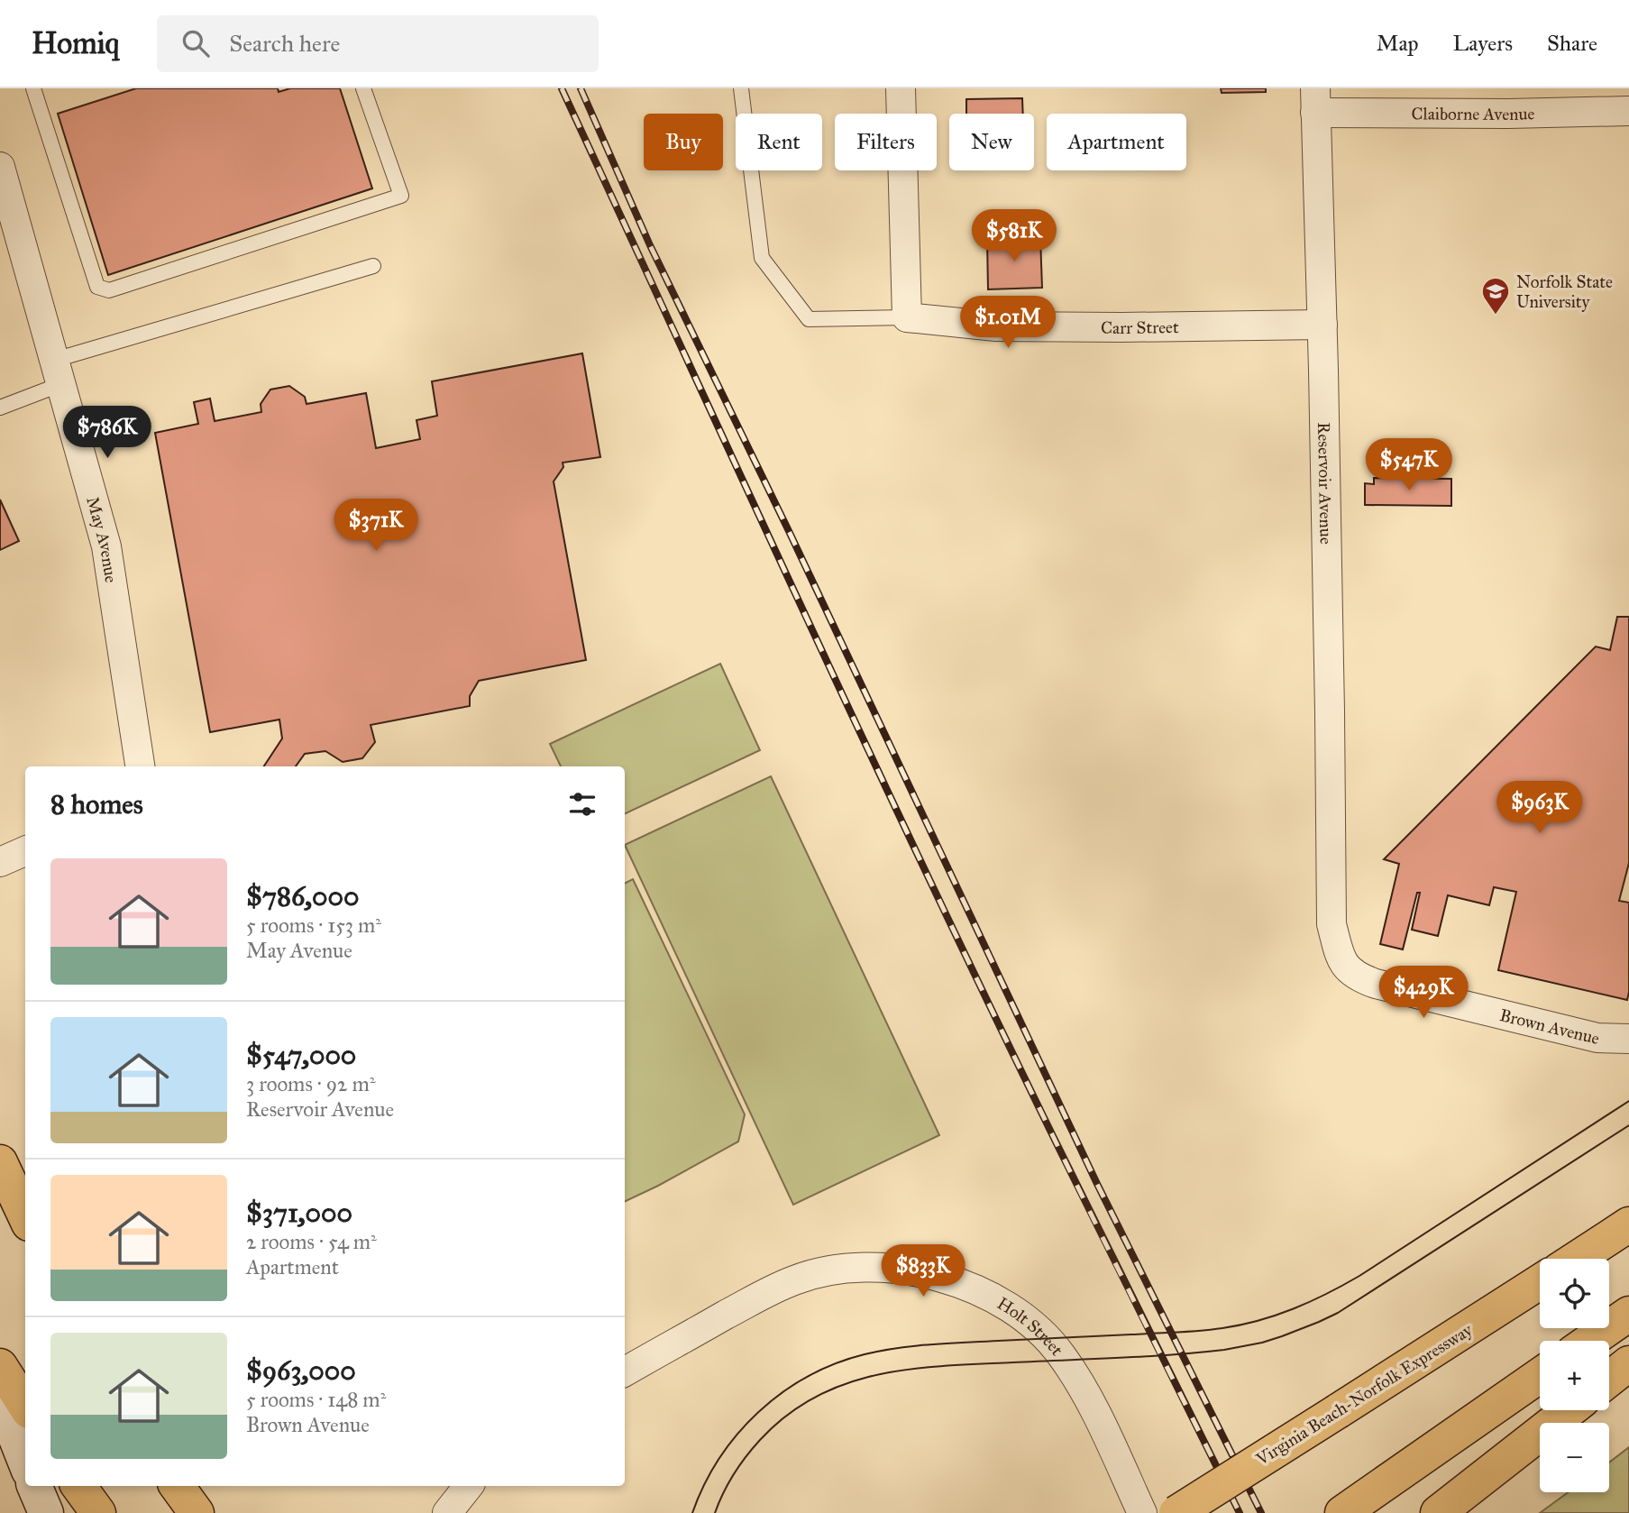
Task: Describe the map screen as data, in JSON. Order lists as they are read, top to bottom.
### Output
{
  "streets": {
    "highway": ["Virginia Beach-Norfolk Expressway"],
    "street": [
      "Claiborne Avenue",
      "Carr Street",
      "Reservoir Avenue",
      "May Avenue",
      "Brown Avenue",
      "Holt Street"
    ]
  },
  "crossings": [
    ["Claiborne Avenue", "Reservoir Avenue"],
    ["Carr Street", "Reservoir Avenue"],
    ["Reservoir Avenue", "Brown Avenue"]
  ],
  "places": {
    "school or university": ["Norfolk State University"]
  },
  "page": {
    "header": "Homiq",
    "search": "Search here",
    "nav": ["Map", "Layers", "Share"],
    "chip": [
      "Buy",
      "Rent",
      "Filters",
      "New",
      "Apartment"
    ],
    "price": [
      "$581K",
      "$1.01M",
      "$786K",
      "$547K",
      "$371K",
      "$963K",
      "$429K",
      "$833K"
    ],
    "heading": "8 homes",
    "list": [
      {
        "name": "$786,000",
        "note": "5 rooms · 153 m² · May Avenue"
      },
      {
        "name": "$547,000",
        "note": "3 rooms · 92 m² · Reservoir Avenue"
      },
      {
        "name": "$371,000",
        "note": "2 rooms · 54 m² · Apartment"
      },
      {
        "name": "$963,000",
        "note": "5 rooms · 148 m² · Brown Avenue"
      }
    ],
    "map_buttons": ["+", "−"]
  }
}
